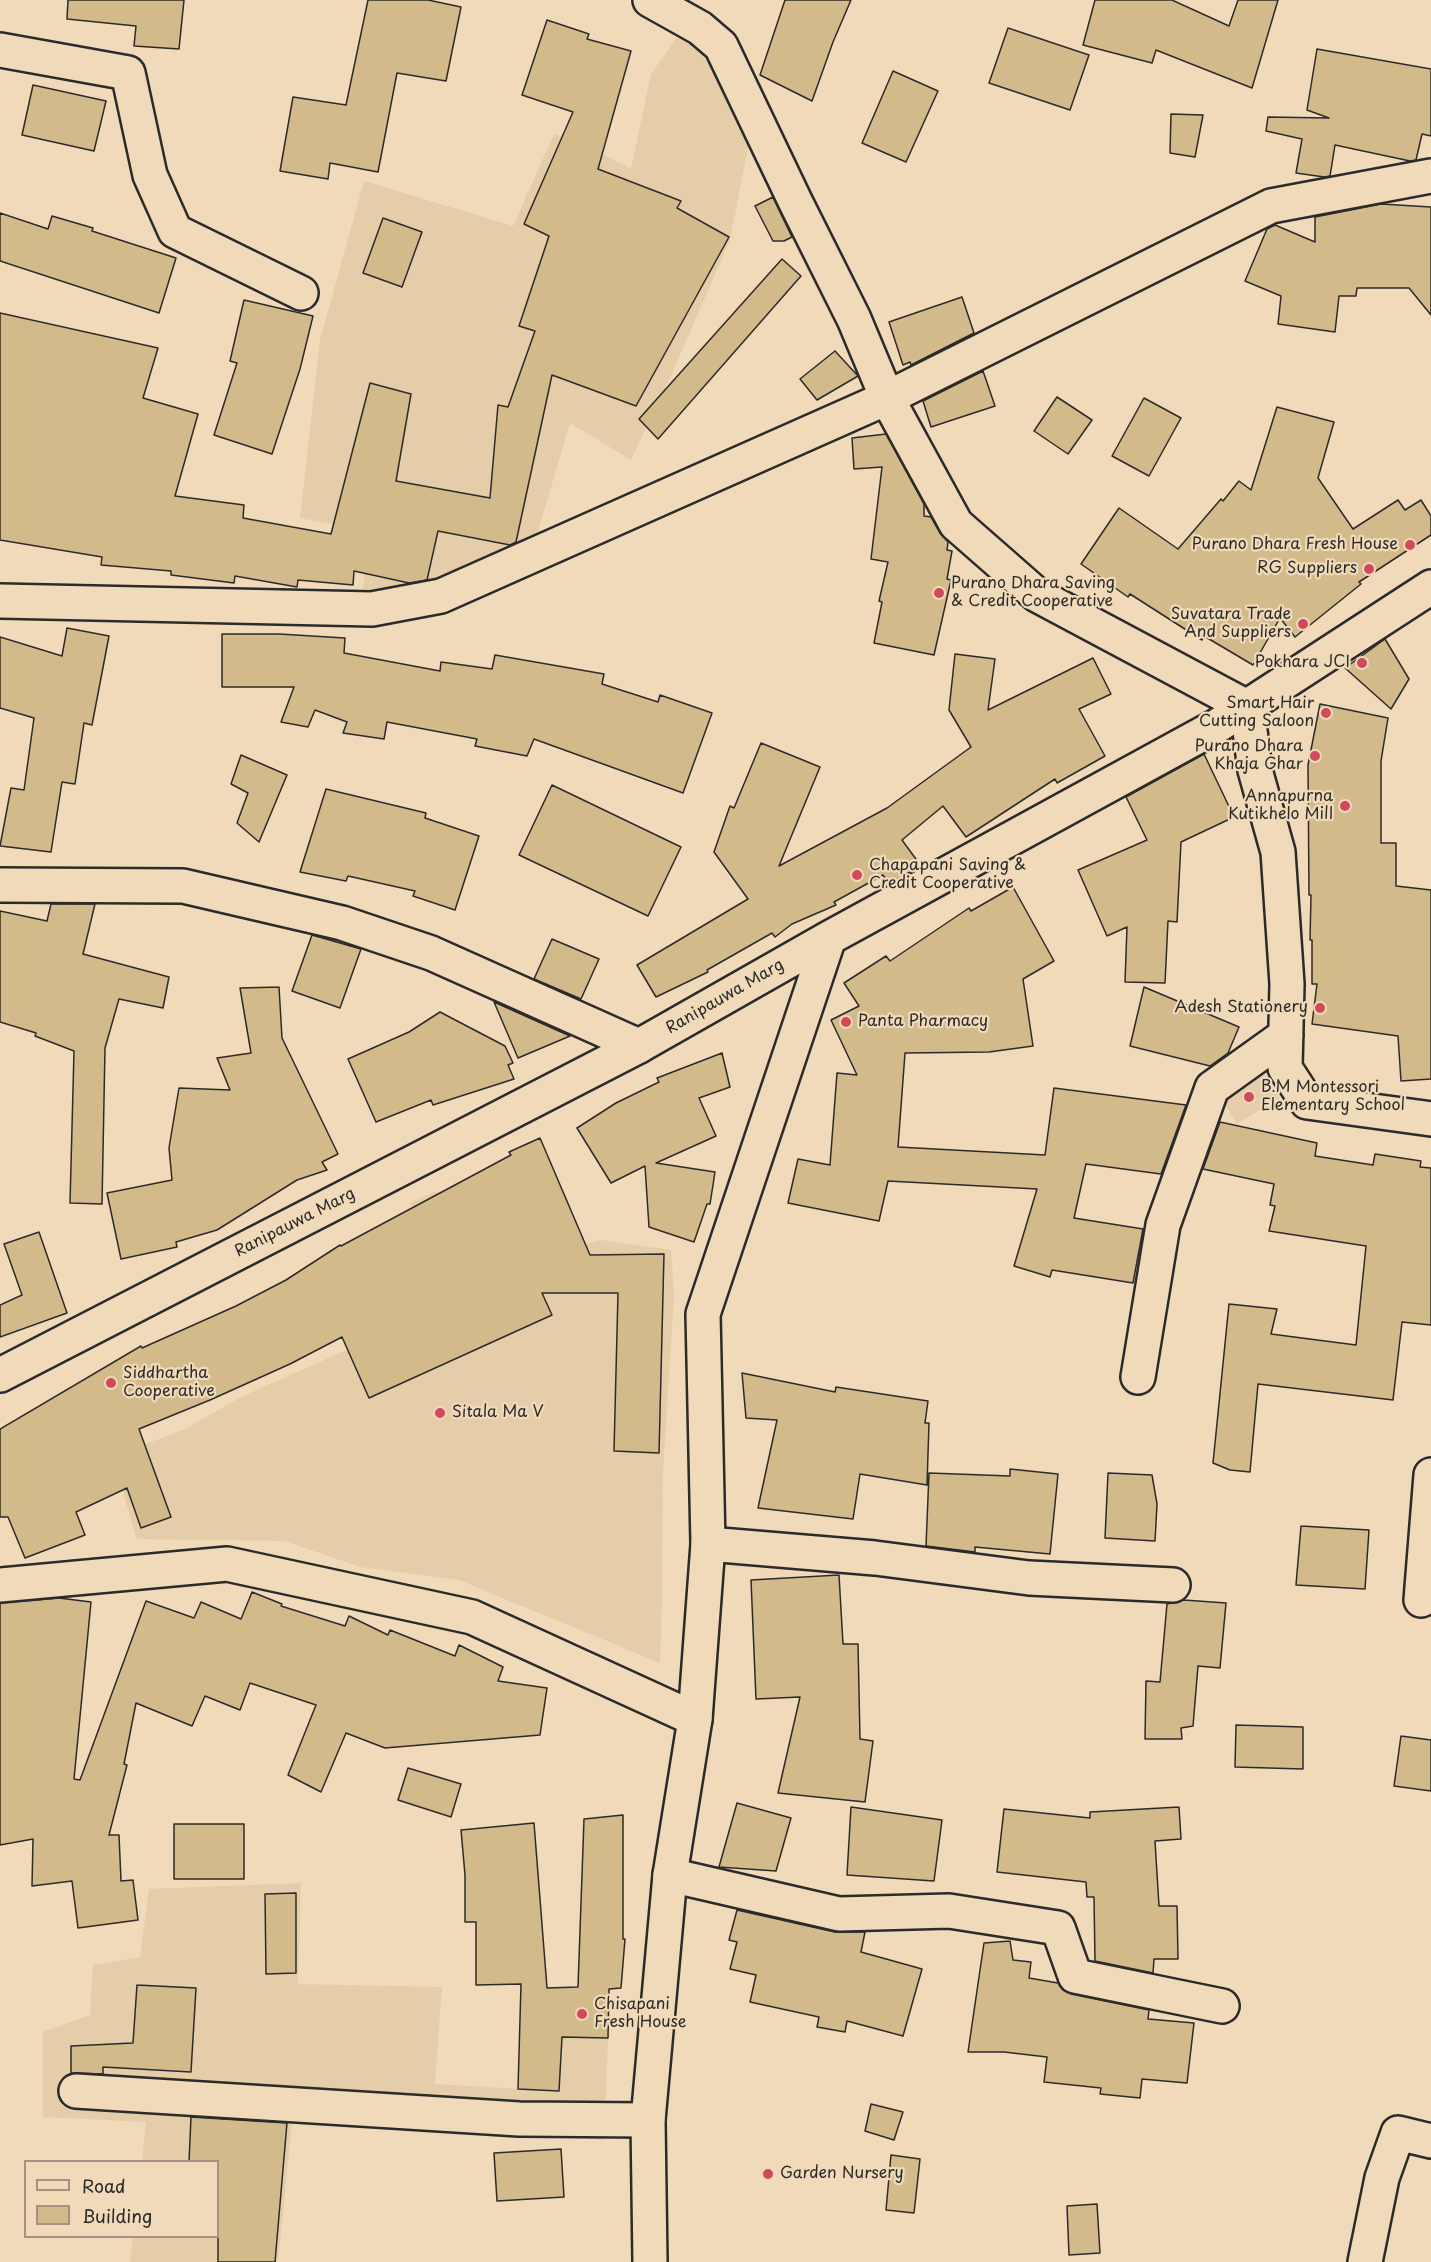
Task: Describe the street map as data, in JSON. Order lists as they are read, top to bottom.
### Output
{
  "streets": {
    "street": ["Ranipauwa Marg"]
  },
  "places": [
    "Purano Dhara Fresh House",
    "RG Suppliers",
    "Purano Dhara Saving & Credit Cooperative",
    "Suvatara Trade And Suppliers",
    "Pokhara JCI",
    "Smart Hair Cutting Saloon",
    "Purano Dhara Khaja Ghar",
    "Annapurna Kutikhelo Mill",
    "Chapapani Saving & Credit Cooperative",
    "Adesh Stationery",
    "Panta Pharmacy",
    "B.M Montessori Elementary School",
    "Siddhartha Cooperative",
    "Sitala Ma V",
    "Chisapani Fresh House",
    "Garden Nursery"
  ],
  "legend": ["Road", "Building"]
}
